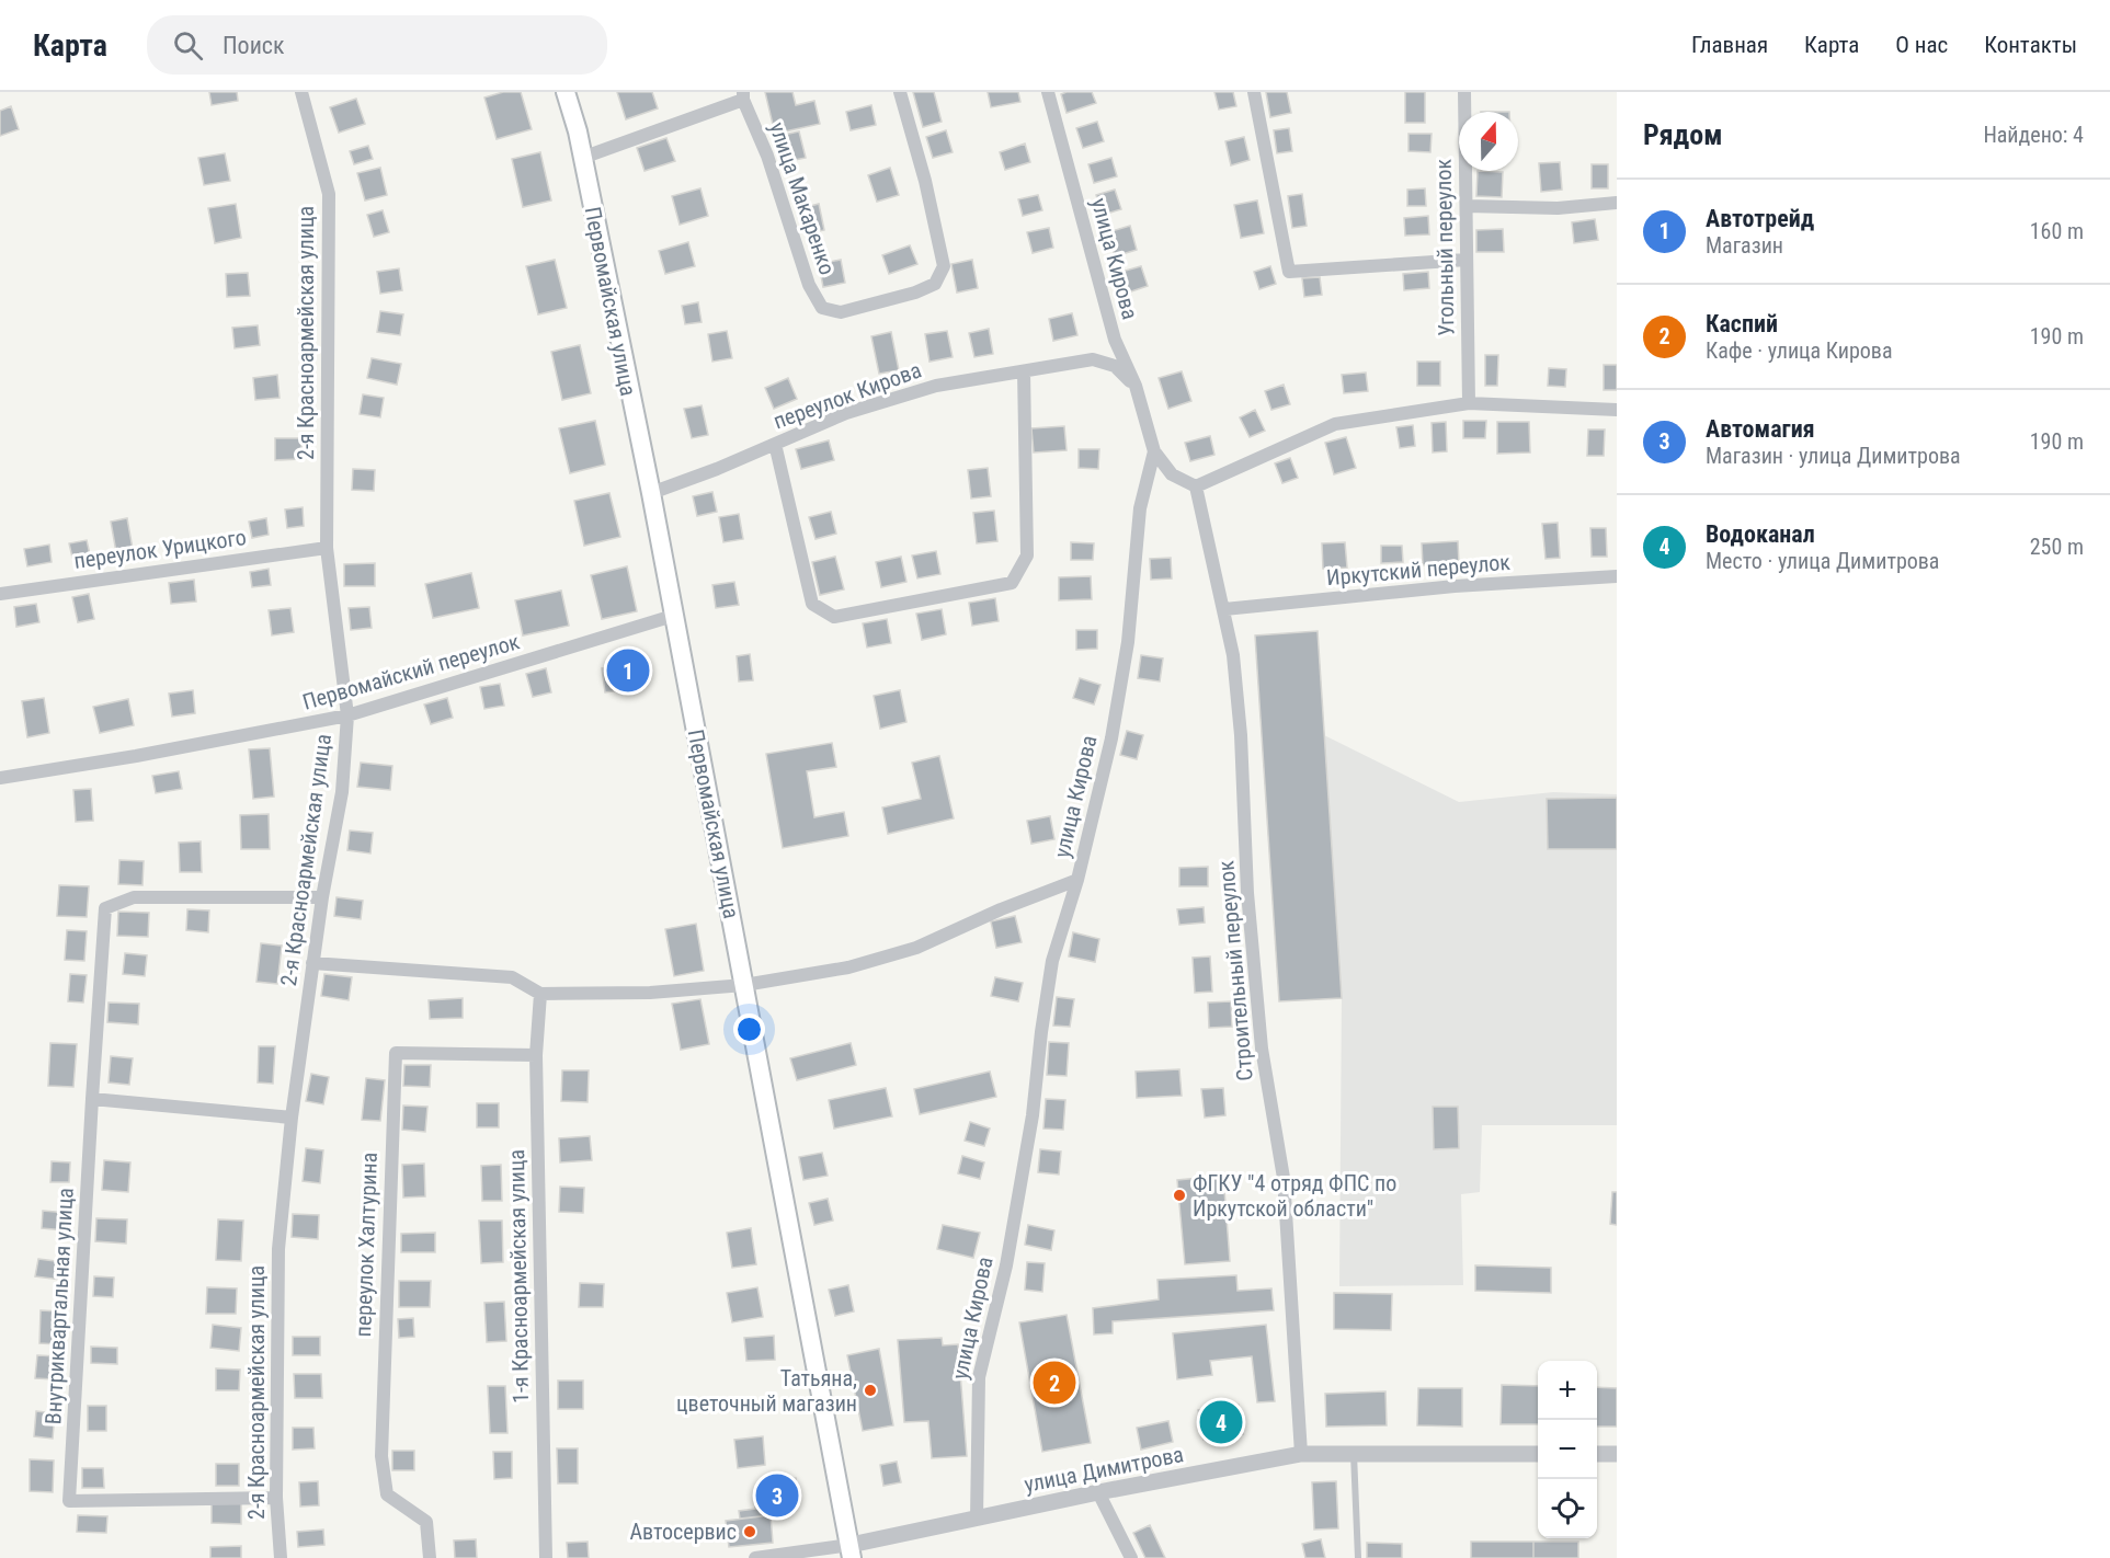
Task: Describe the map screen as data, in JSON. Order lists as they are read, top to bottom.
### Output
{
  "streets": {
    "main road": ["Первомайская улица"],
    "street": [
      "улица Макаренко",
      "Угольный переулок",
      "улица Кирова",
      "2-я Красноармейская улица",
      "переулок Кирова",
      "переулок Урицкого",
      "Иркутский переулок",
      "Первомайский переулок",
      "Строительный переулок",
      "переулок Халтурина",
      "1-я Красноармейская улица",
      "Внутриквартальная улица",
      "улица Димитрова"
    ]
  },
  "crossings": [
    ["улица Макаренко", "Первомайская улица"],
    ["улица Кирова", "переулок Кирова"],
    ["улица Кирова", "улица Димитрова"],
    ["Первомайская улица", "переулок Кирова"],
    ["Первомайская улица", "Первомайский переулок"],
    ["Первомайская улица", "улица Димитрова"],
    ["2-я Красноармейская улица", "переулок Урицкого"],
    ["2-я Красноармейская улица", "Первомайский переулок"],
    ["2-я Красноармейская улица", "Внутриквартальная улица"],
    ["Иркутский переулок", "Строительный переулок"],
    ["Строительный переулок", "улица Димитрова"],
    ["переулок Халтурина", "1-я Красноармейская улица"]
  ],
  "places": ["ФГКУ \"4 отряд ФПС по Иркутской области\"", "Татьяна, цветочный магазин", "Автосервис"],
  "north": "top",
  "page": {
    "header": "Карта",
    "search": "Поиск",
    "nav": [
      "Главная",
      "Карта",
      "О нас",
      "Контакты"
    ],
    "heading": ["Рядом", "Найдено: 4"],
    "list": [
      {
        "mark": "1",
        "name": "Автотрейд",
        "note": "Магазин",
        "value": "160 m"
      },
      {
        "mark": "2",
        "name": "Каспий",
        "note": "Кафе · улица Кирова",
        "value": "190 m"
      },
      {
        "mark": "3",
        "name": "Автомагия",
        "note": "Магазин · улица Димитрова",
        "value": "190 m"
      },
      {
        "mark": "4",
        "name": "Водоканал",
        "note": "Место · улица Димитрова",
        "value": "250 m"
      }
    ],
    "pins": [
      "1",
      "2",
      "4",
      "3"
    ],
    "map_buttons": ["+", "−"]
  }
}
